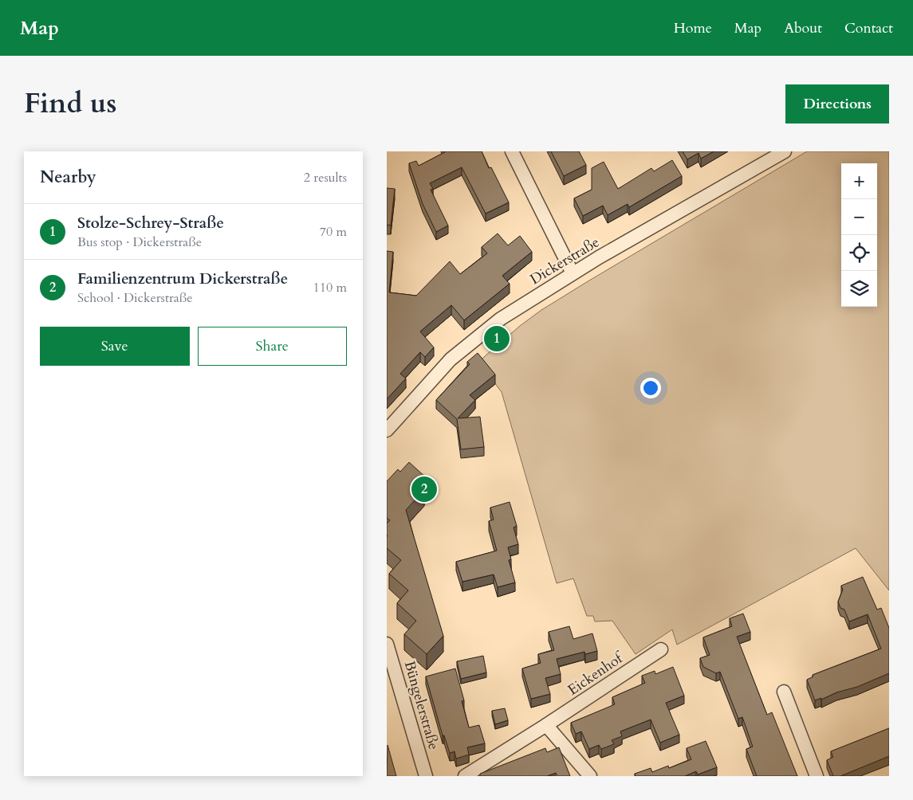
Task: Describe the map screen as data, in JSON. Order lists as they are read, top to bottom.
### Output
{
  "streets": {
    "street": ["Dickerstraße", "Eickenhof", "Büngelerstraße"]
  },
  "page": {
    "header": "Map",
    "nav": [
      "Home",
      "Map",
      "About",
      "Contact"
    ],
    "title": "Find us",
    "buttons": [
      "Directions",
      ["Save", "Share"]
    ],
    "heading": ["Nearby", "2 results"],
    "map_buttons": ["+", "−"],
    "list": [
      {
        "mark": "1",
        "name": "Stolze-Schrey-Straße",
        "note": "Bus stop · Dickerstraße",
        "value": "70 m"
      },
      {
        "mark": "2",
        "name": "Familienzentrum Dickerstraße",
        "note": "School · Dickerstraße",
        "value": "110 m"
      }
    ],
    "pins": ["1", "2"]
  }
}
